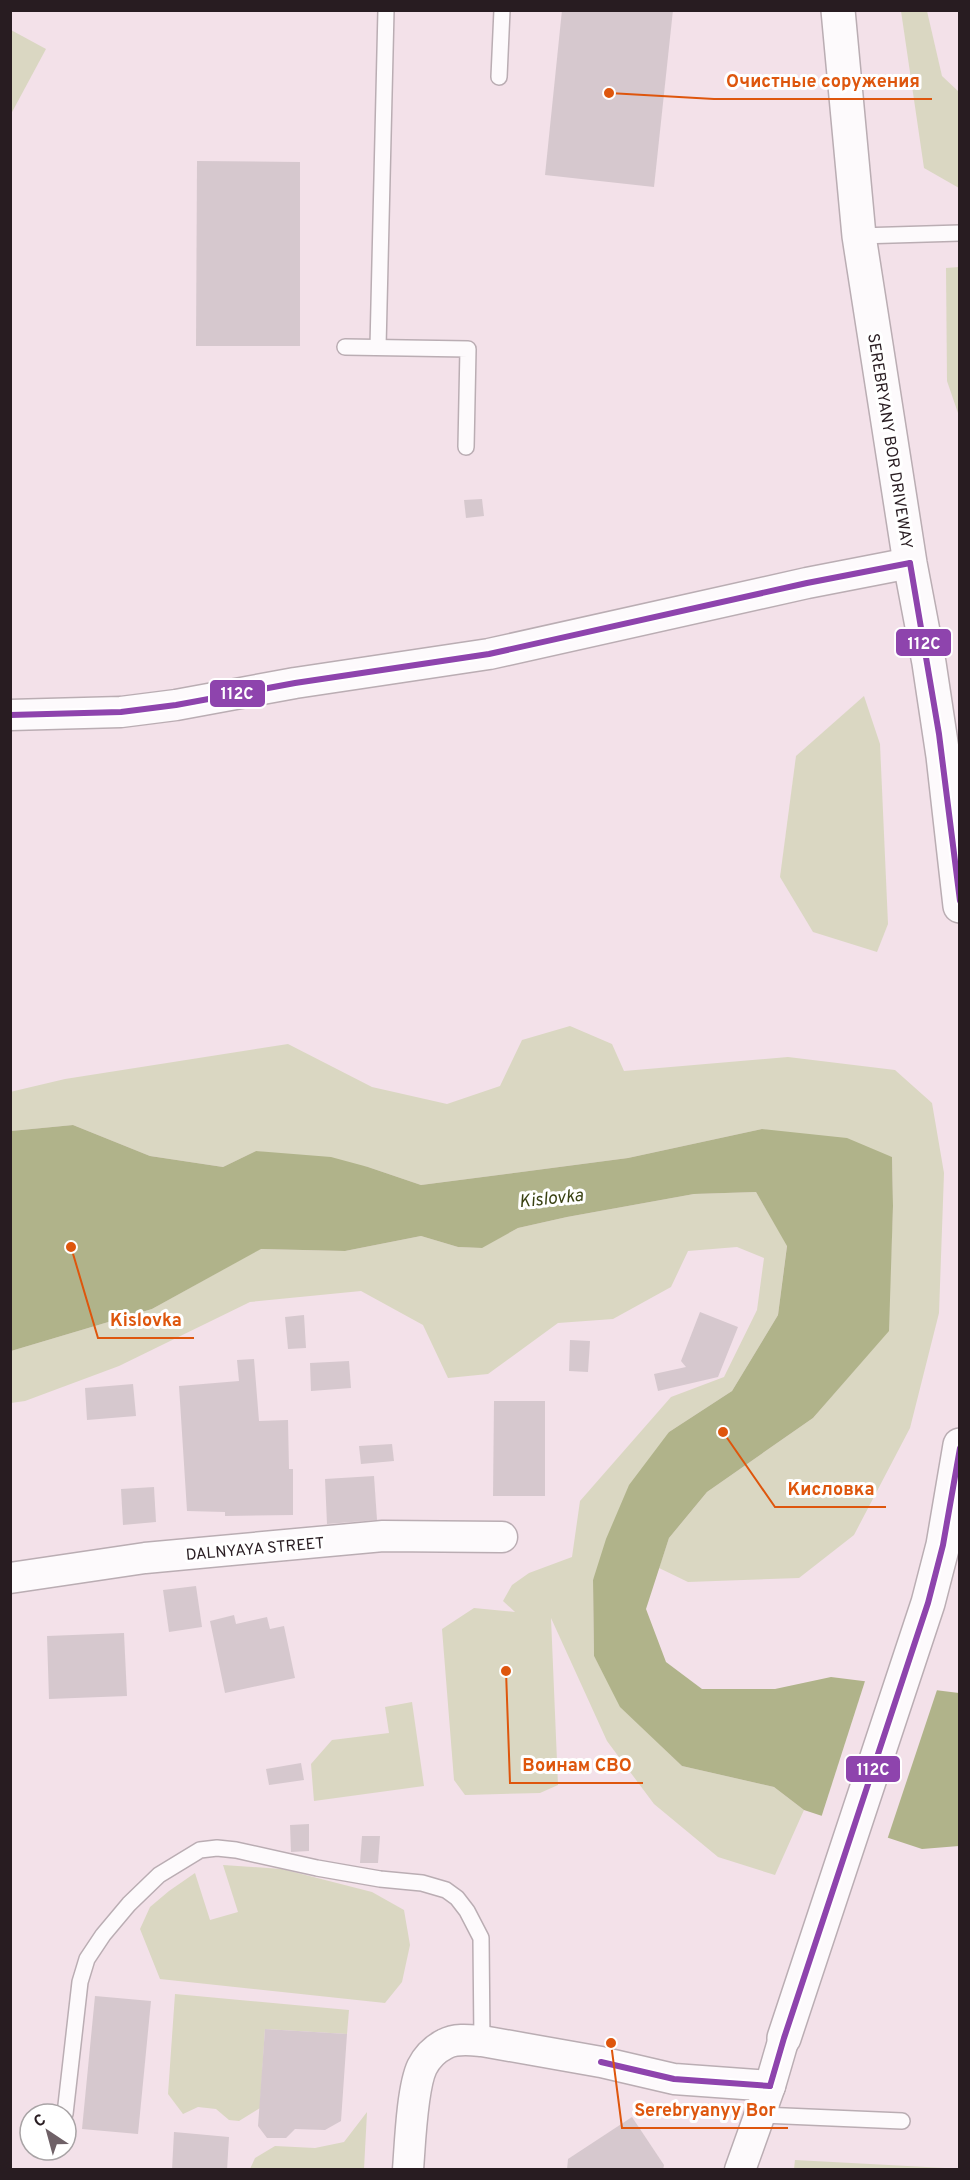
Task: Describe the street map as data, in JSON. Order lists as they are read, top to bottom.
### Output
{
  "streets": {
    "street": ["SEREBRYANY BOR DRIVEWAY", "DALNYAYA STREET"]
  },
  "water": ["Kislovka"],
  "places": [
    "Очистные соружения",
    "Kislovka",
    "Кисловка",
    "Воинам СВО",
    "Serebryanyy Bor"
  ],
  "lines": ["transit line 112С"],
  "north": "top left"
}
